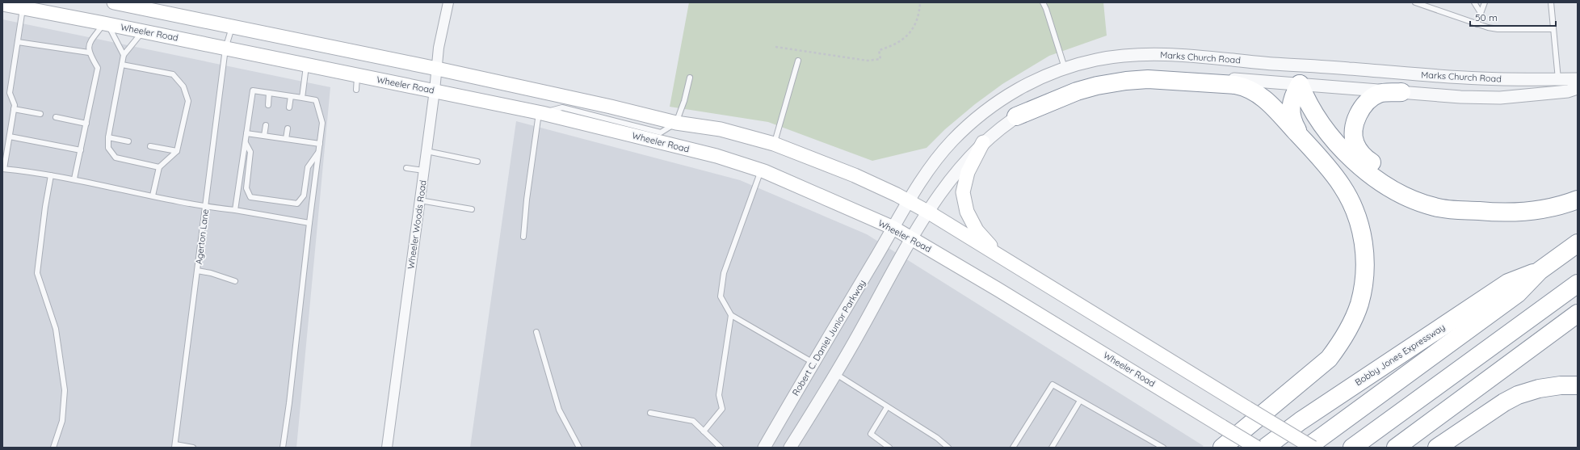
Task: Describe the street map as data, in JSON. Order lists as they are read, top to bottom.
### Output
{
  "streets": {
    "highway": ["Bobby Jones Expressway"],
    "main road": ["Wheeler Road"],
    "street": ["Marks Church Road", "Wheeler Woods Road", "Robert C. Daniel Junior Parkway"],
    "lane": ["Agerton Lane"]
  },
  "crossings": [
    ["Wheeler Road", "Marks Church Road"],
    ["Wheeler Road", "Wheeler Woods Road"],
    ["Wheeler Road", "Agerton Lane"],
    ["Wheeler Road", "Robert C. Daniel Junior Parkway"],
    ["Marks Church Road", "Robert C. Daniel Junior Parkway"]
  ],
  "scale_bar": "50 m"
}
